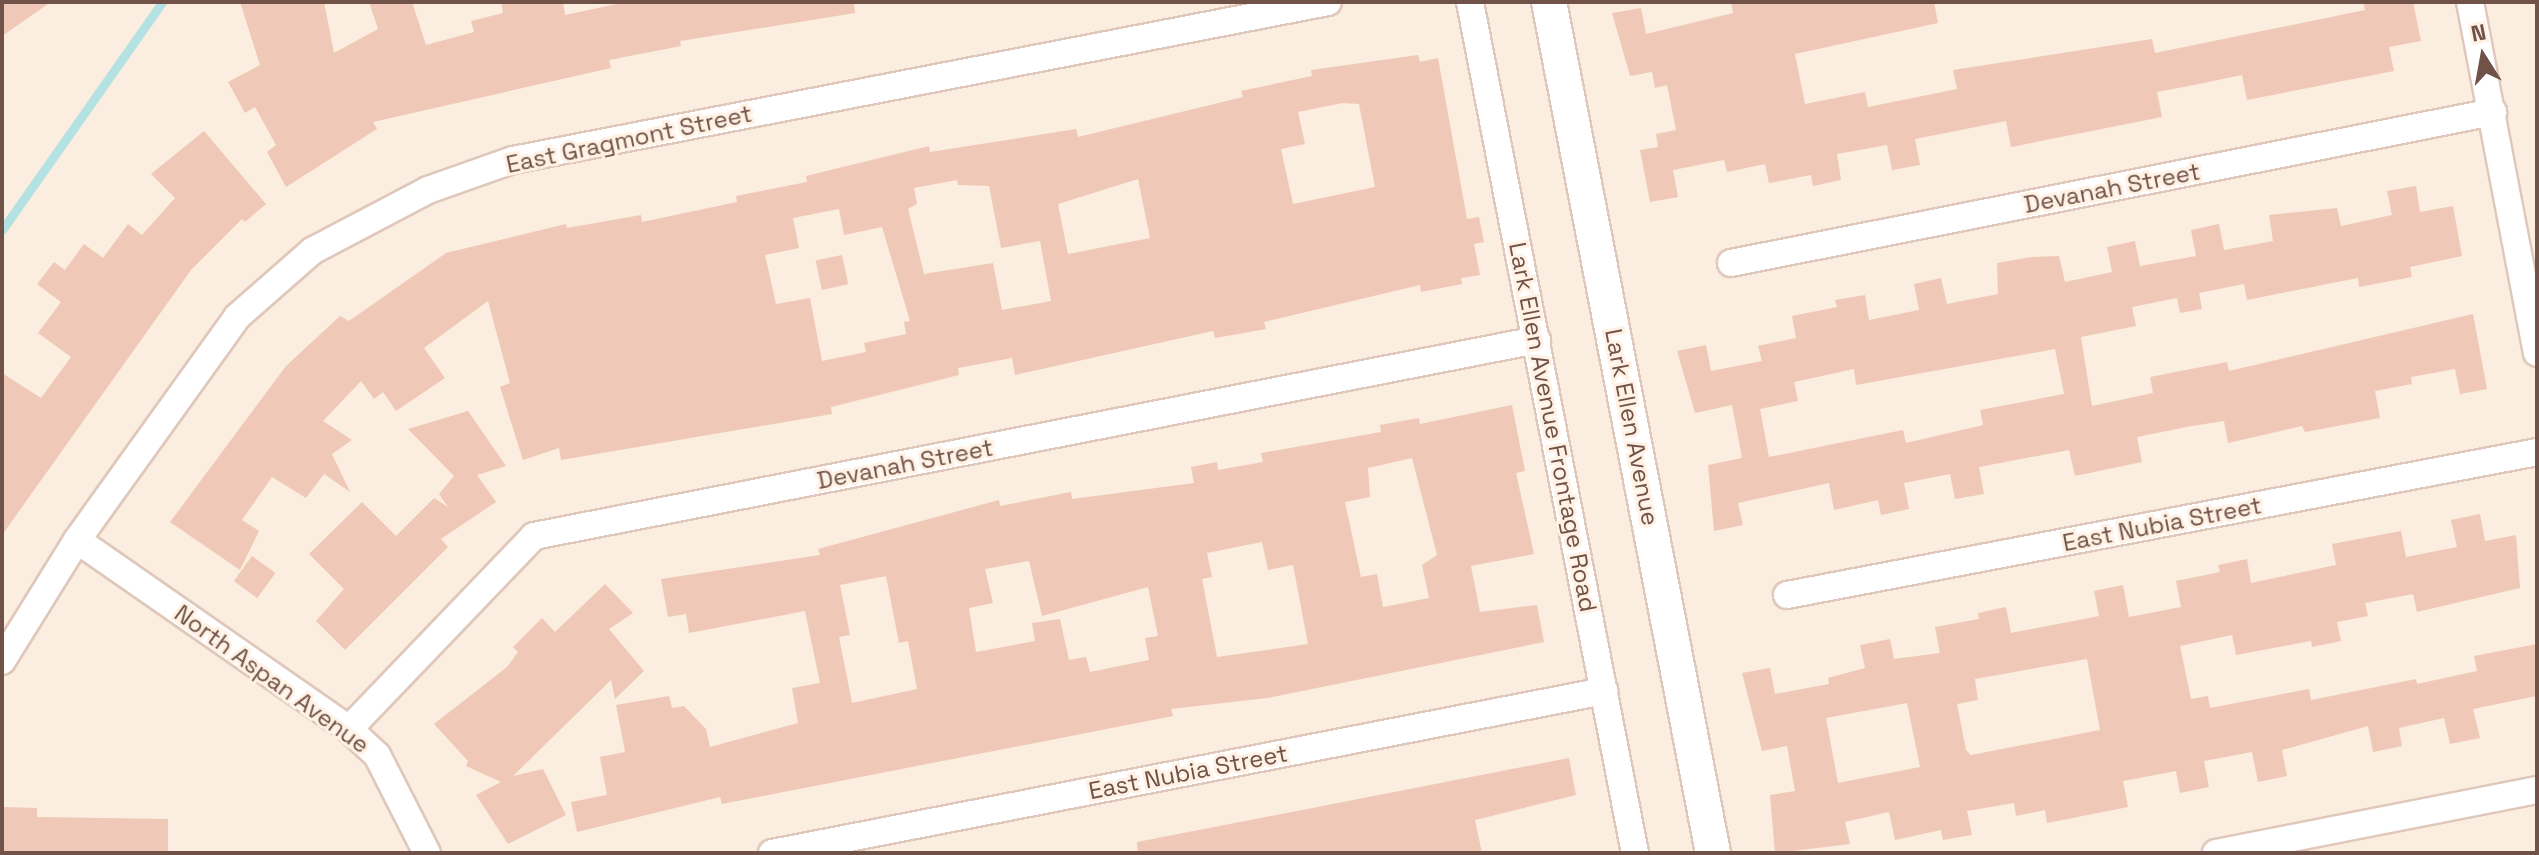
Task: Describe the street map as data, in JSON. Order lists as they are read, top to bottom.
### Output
{
  "streets": {
    "street": [
      "East Gragmont Street",
      "Devanah Street",
      "Lark Ellen Avenue Frontage Road",
      "Lark Ellen Avenue",
      "East Nubia Street",
      "North Aspan Avenue"
    ]
  },
  "crossings": [
    ["East Gragmont Street", "North Aspan Avenue"],
    ["Devanah Street", "Lark Ellen Avenue Frontage Road"],
    ["Devanah Street", "North Aspan Avenue"],
    ["Lark Ellen Avenue Frontage Road", "East Nubia Street"]
  ],
  "north": "top"
}
